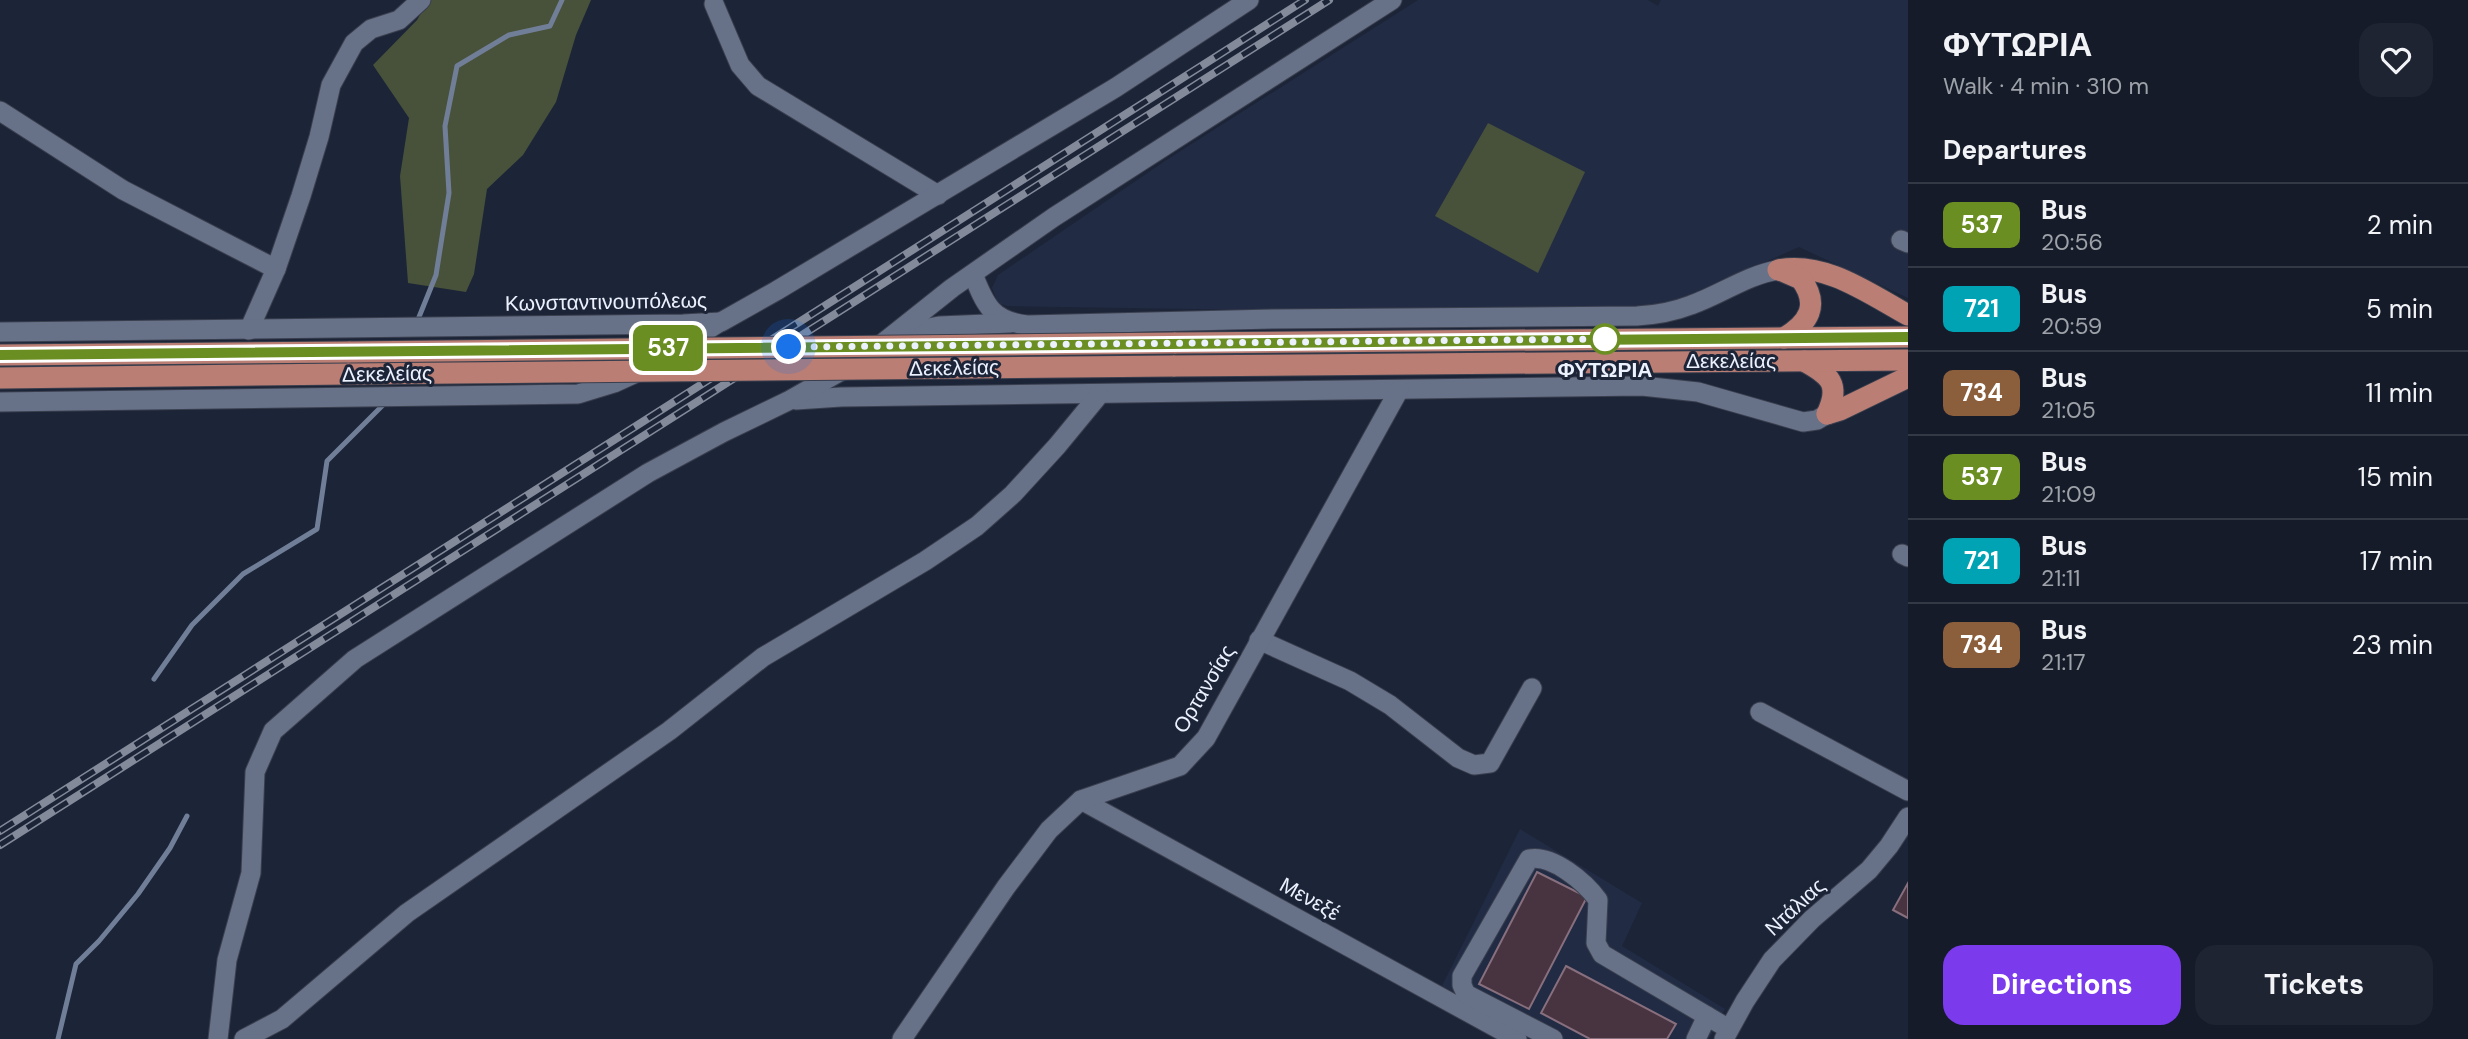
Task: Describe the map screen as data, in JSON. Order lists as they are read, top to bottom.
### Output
{
  "streets": {
    "main road": ["Δεκελείας"],
    "street": [
      "Κωνσταντινουπόλεως",
      "Ορτανσίας",
      "Μενεξέ",
      "Ντάλιας"
    ]
  },
  "crossings": [
    ["Ορτανσίας", "Μενεξέ"]
  ],
  "places": ["ΦΥΤΩΡΙΑ"],
  "lines": ["bus line 537"],
  "page": {
    "on_map": "537",
    "heading": [
      ["ΦΥΤΩΡΙΑ", "Walk · 4 min · 310 m"],
      "Departures"
    ],
    "list": [
      {
        "mark": "537",
        "name": "Bus",
        "note": "20:56",
        "value": "2 min"
      },
      {
        "mark": "721",
        "name": "Bus",
        "note": "20:59",
        "value": "5 min"
      },
      {
        "mark": "734",
        "name": "Bus",
        "note": "21:05",
        "value": "11 min"
      },
      {
        "mark": "537",
        "name": "Bus",
        "note": "21:09",
        "value": "15 min"
      },
      {
        "mark": "721",
        "name": "Bus",
        "note": "21:11",
        "value": "17 min"
      },
      {
        "mark": "734",
        "name": "Bus",
        "note": "21:17",
        "value": "23 min"
      }
    ],
    "buttons": ["Directions", "Tickets"]
  }
}
